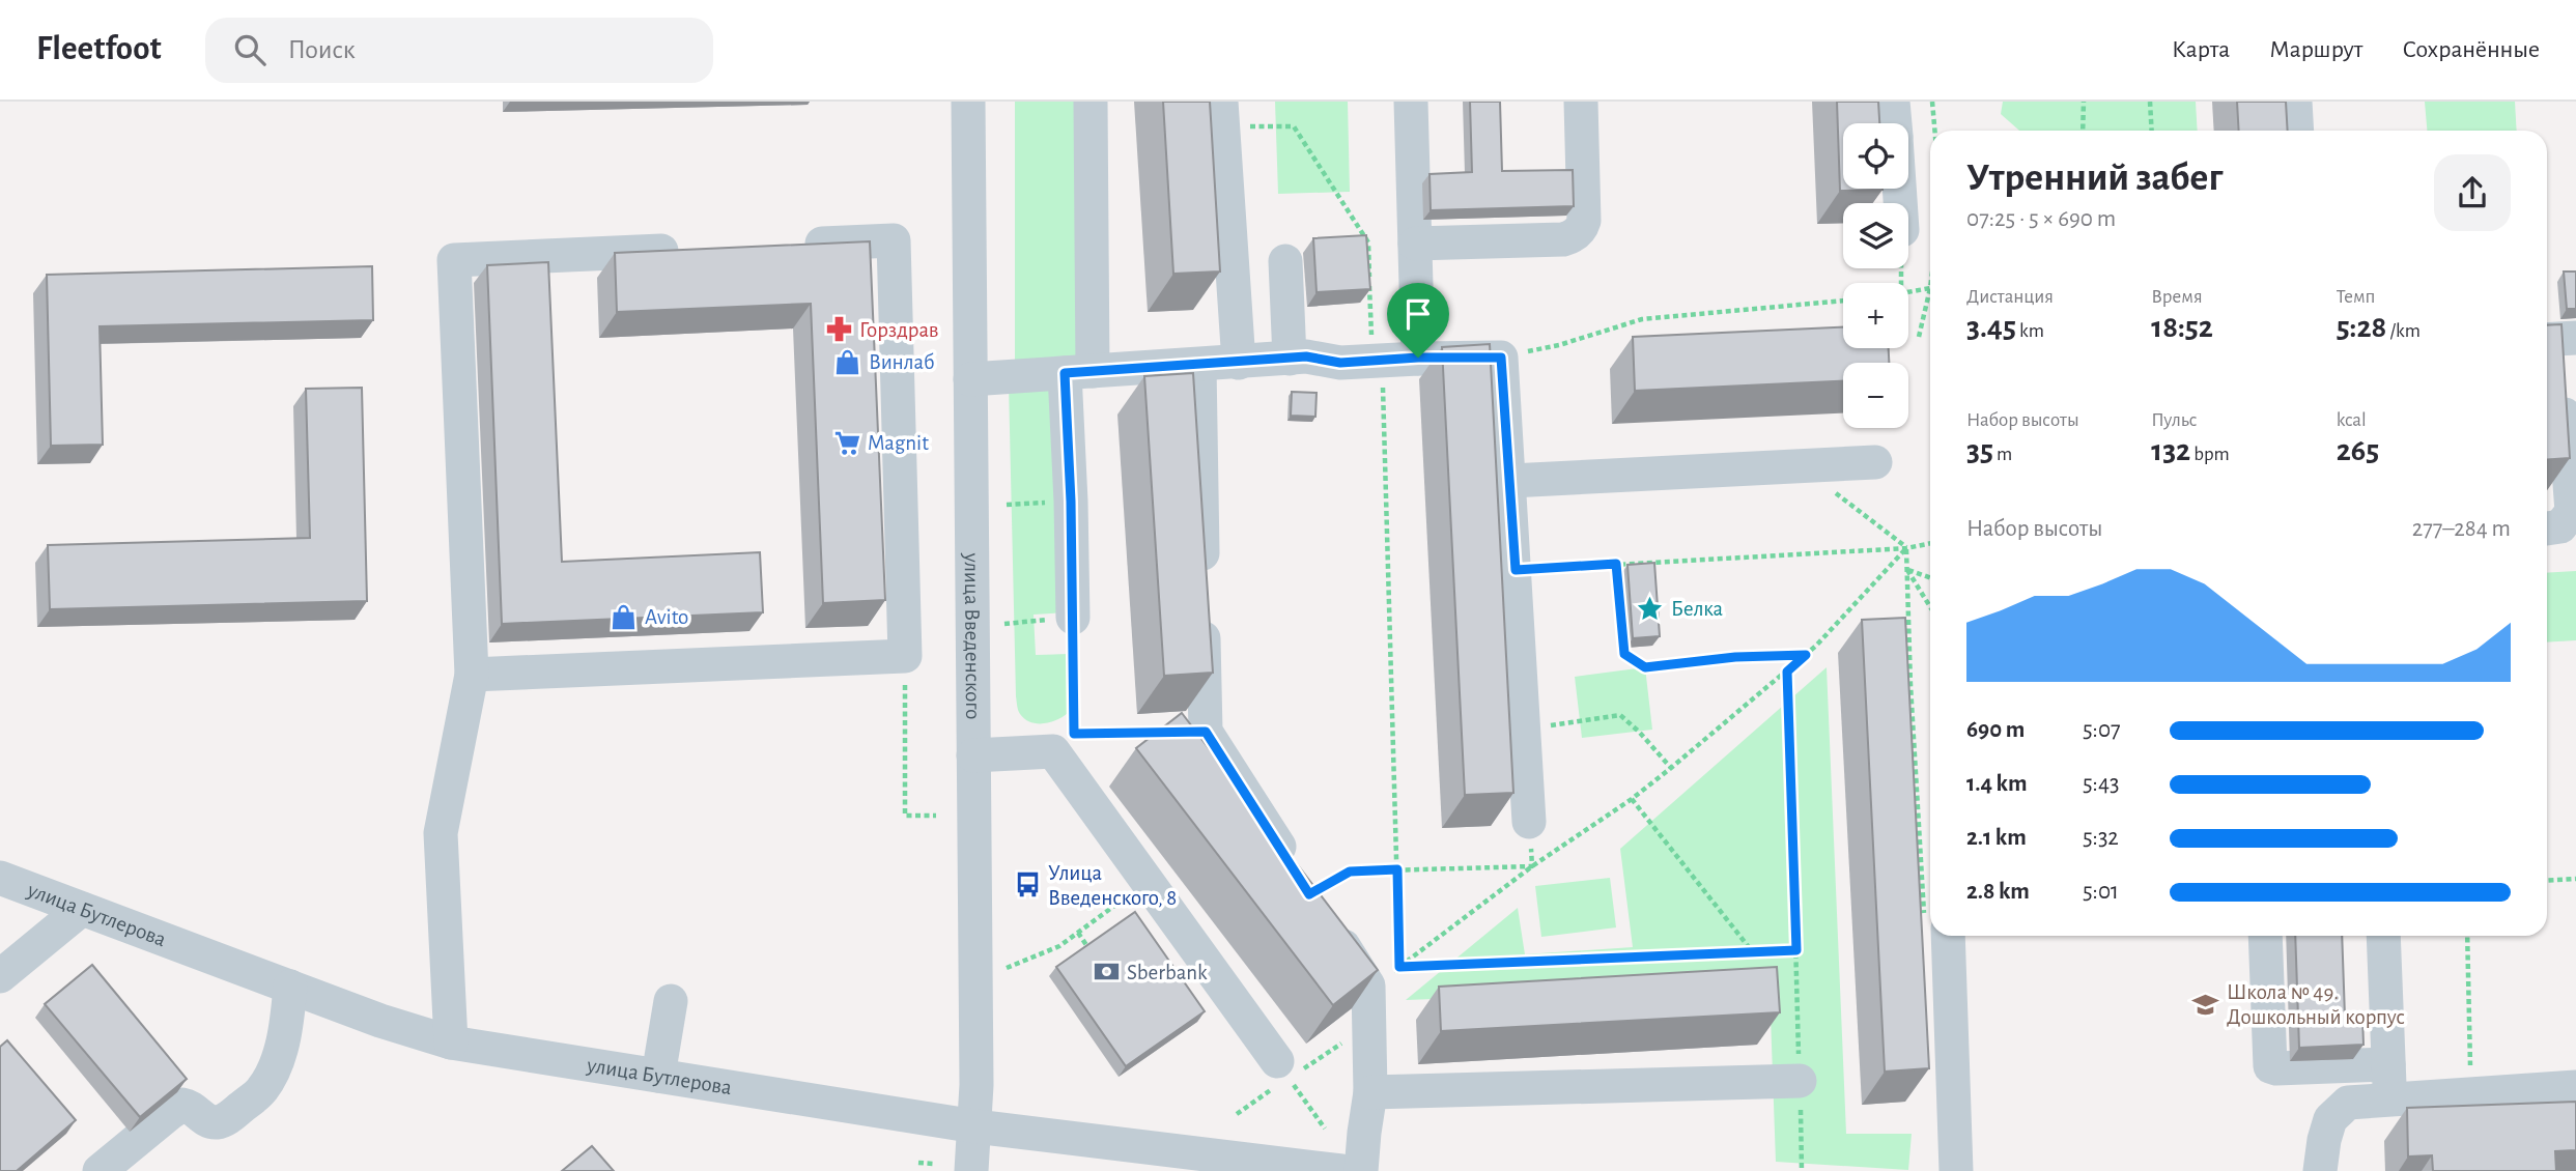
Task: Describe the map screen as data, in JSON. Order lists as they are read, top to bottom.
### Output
{
  "streets": {
    "street": ["улица Введенского", "улица Бутлерова"]
  },
  "crossings": [
    ["улица Введенского", "улица Бутлерова"]
  ],
  "places": {
    "pharmacy": ["Горздрав"],
    "shop": ["Винлаб", "Avito"],
    "supermarket": ["Magnit"],
    "place": ["Белка"],
    "bus stop": ["Улица Введенского, 8"],
    "bank": ["Sberbank"],
    "school or university": ["Школа № 49. Дошкольный корпус"]
  },
  "page": {
    "header": "Fleetfoot",
    "search": "Поиск",
    "nav": ["Карта", "Маршрут", "Сохранённые"],
    "map_buttons": ["+", "−"],
    "heading": ["Утренний забег", "07:25 · 5 × 690 m"],
    "stats": [
      ["Дистанция", "3.45 km"],
      ["Время", "18:52"],
      ["Темп", "5:28 /km"],
      ["Набор высоты", "35 m"],
      ["Пульс", "132 bpm"],
      ["kcal", "265"]
    ],
    "chart": ["Набор высоты", "277–284 m"],
    "list": [
      {
        "name": "690 m",
        "note": "5:07"
      },
      {
        "name": "1.4 km",
        "note": "5:43"
      },
      {
        "name": "2.1 km",
        "note": "5:32"
      },
      {
        "name": "2.8 km",
        "note": "5:01"
      }
    ]
  }
}
